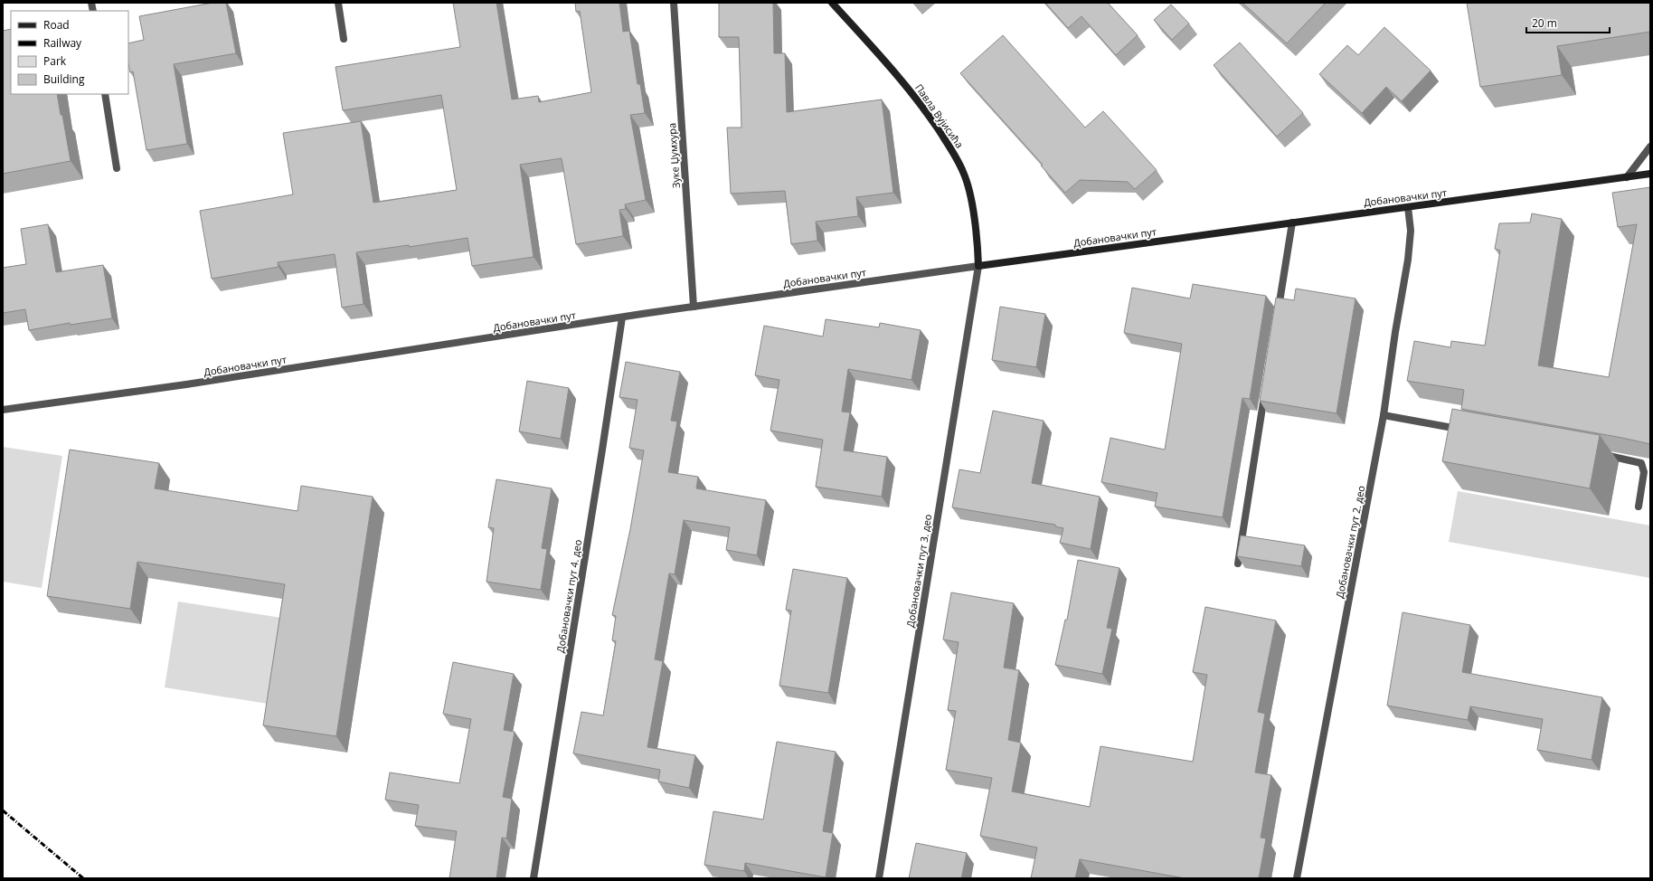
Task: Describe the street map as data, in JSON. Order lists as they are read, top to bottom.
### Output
{
  "streets": {
    "street": [
      "Павла Вујисића",
      "Зуке Џумхура",
      "Добановачки пут",
      "Добановачки пут 2. део",
      "Добановачки пут 3. део",
      "Добановачки пут 4. део"
    ]
  },
  "crossings": [
    ["Павла Вујисића", "Добановачки пут"],
    ["Павла Вујисића", "Добановачки пут 3. део"],
    ["Зуке Џумхура", "Добановачки пут"],
    ["Добановачки пут", "Добановачки пут 2. део"],
    ["Добановачки пут", "Добановачки пут 3. део"],
    ["Добановачки пут", "Добановачки пут 4. део"]
  ],
  "legend": [
    "Road",
    "Railway",
    "Park",
    "Building"
  ],
  "scale_bar": "20 m"
}
